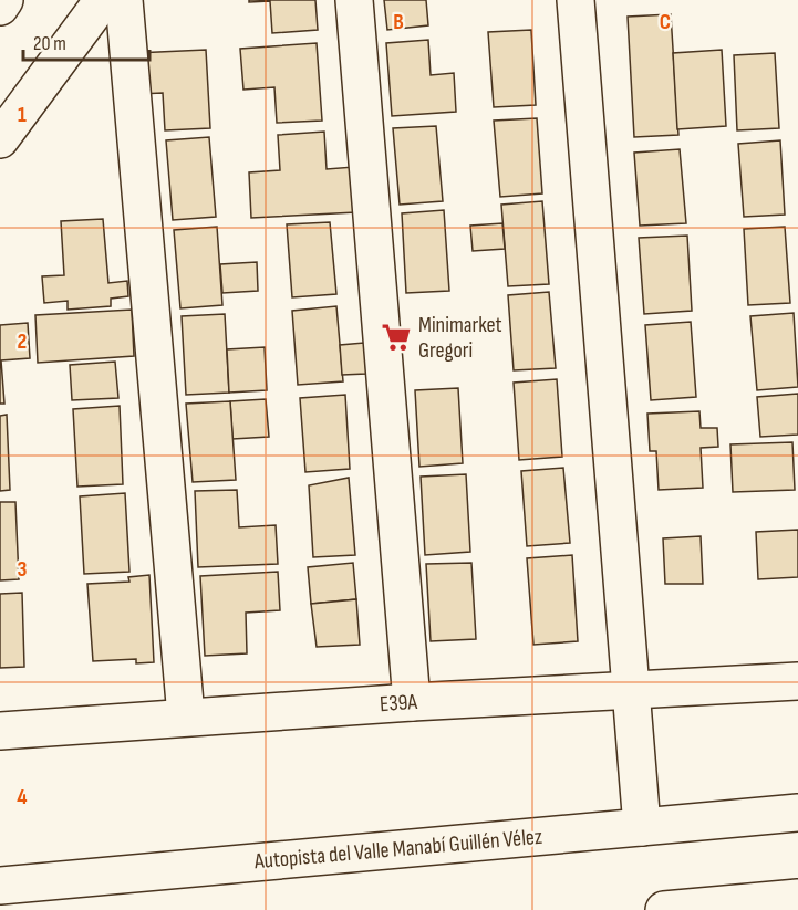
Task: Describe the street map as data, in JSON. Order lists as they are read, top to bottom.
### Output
{
  "streets": {
    "street": ["E39A", "Autopista del Valle Manabí Guillén Vélez"]
  },
  "places": {
    "supermarket": ["Minimarket Gregori"]
  },
  "scale_bar": "20 m",
  "grid": {
    "columns": ["B", "C"],
    "rows": [
      "1",
      "2",
      "3",
      "4"
    ]
  }
}
